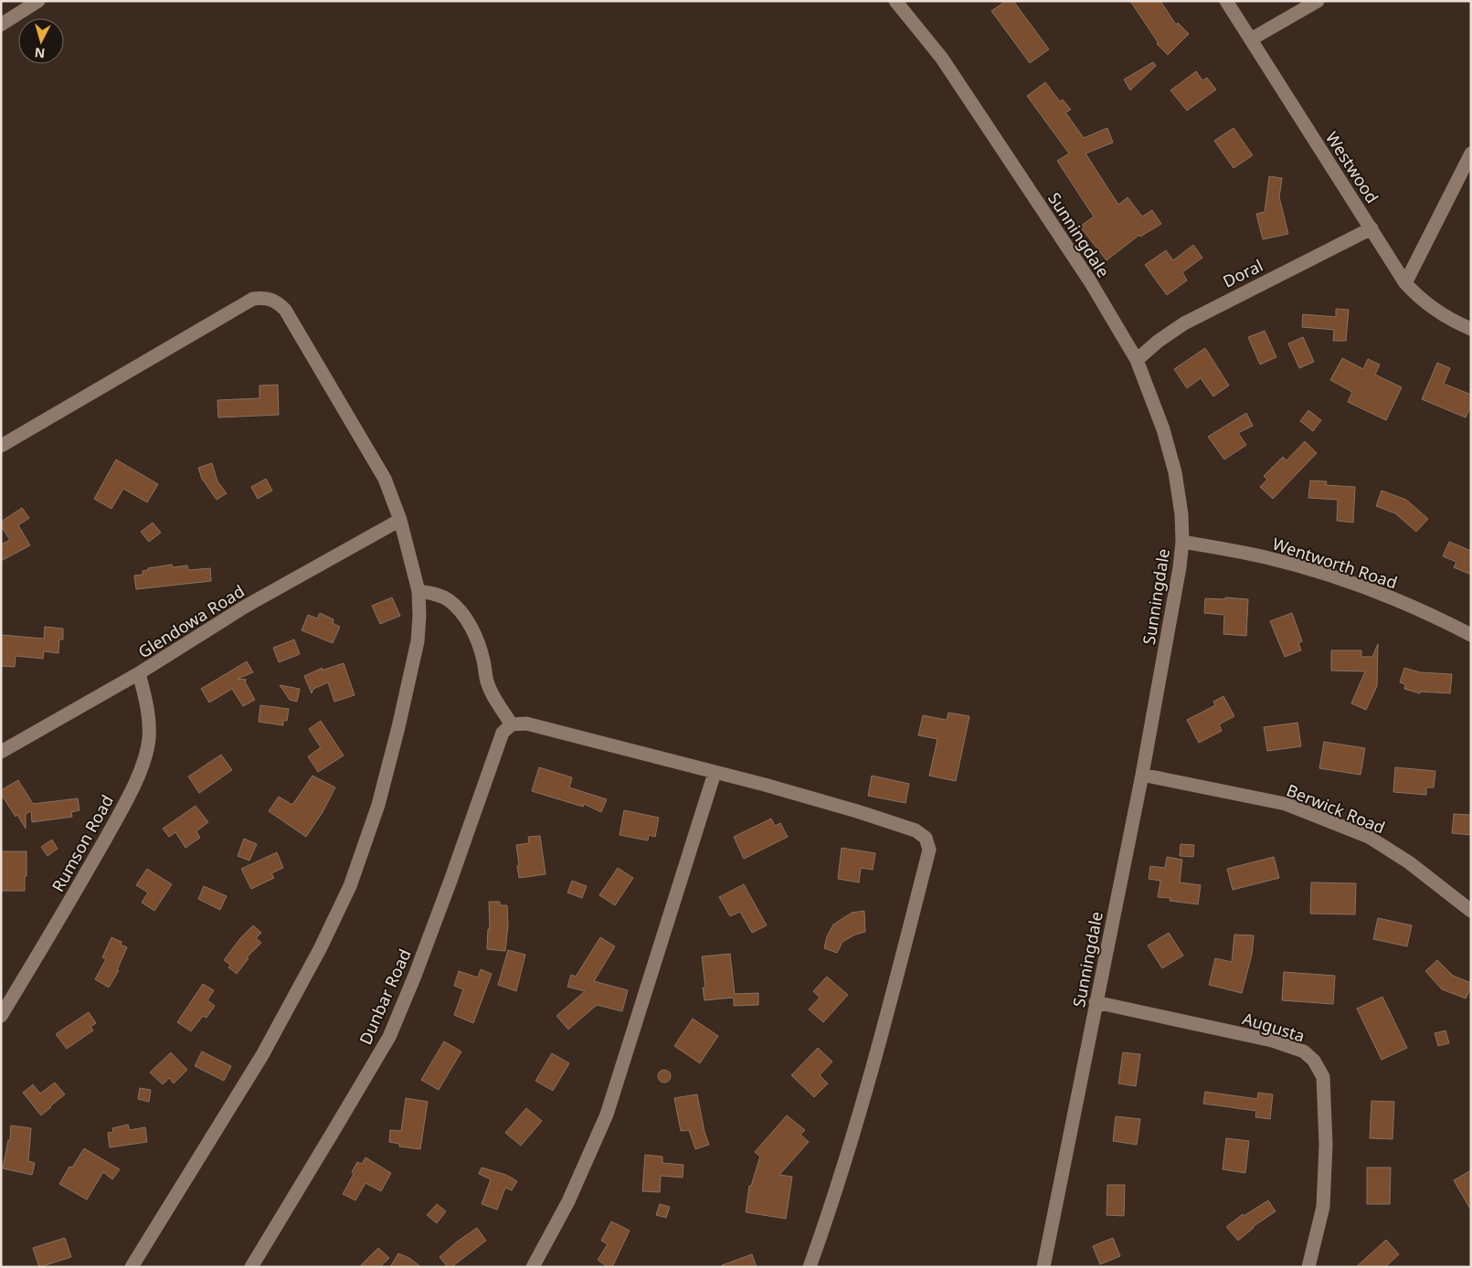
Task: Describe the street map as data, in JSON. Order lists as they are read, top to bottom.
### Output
{
  "streets": {
    "street": [
      "Westwood",
      "Sunningdale",
      "Doral",
      "Wentworth Road",
      "Glendowa Road",
      "Berwick Road",
      "Rumson Road",
      "Dunbar Road",
      "Augusta"
    ]
  },
  "crossings": [
    ["Westwood", "Doral"],
    ["Sunningdale", "Doral"],
    ["Sunningdale", "Wentworth Road"],
    ["Sunningdale", "Berwick Road"],
    ["Sunningdale", "Augusta"],
    ["Glendowa Road", "Rumson Road"]
  ],
  "north": "bottom"
}
